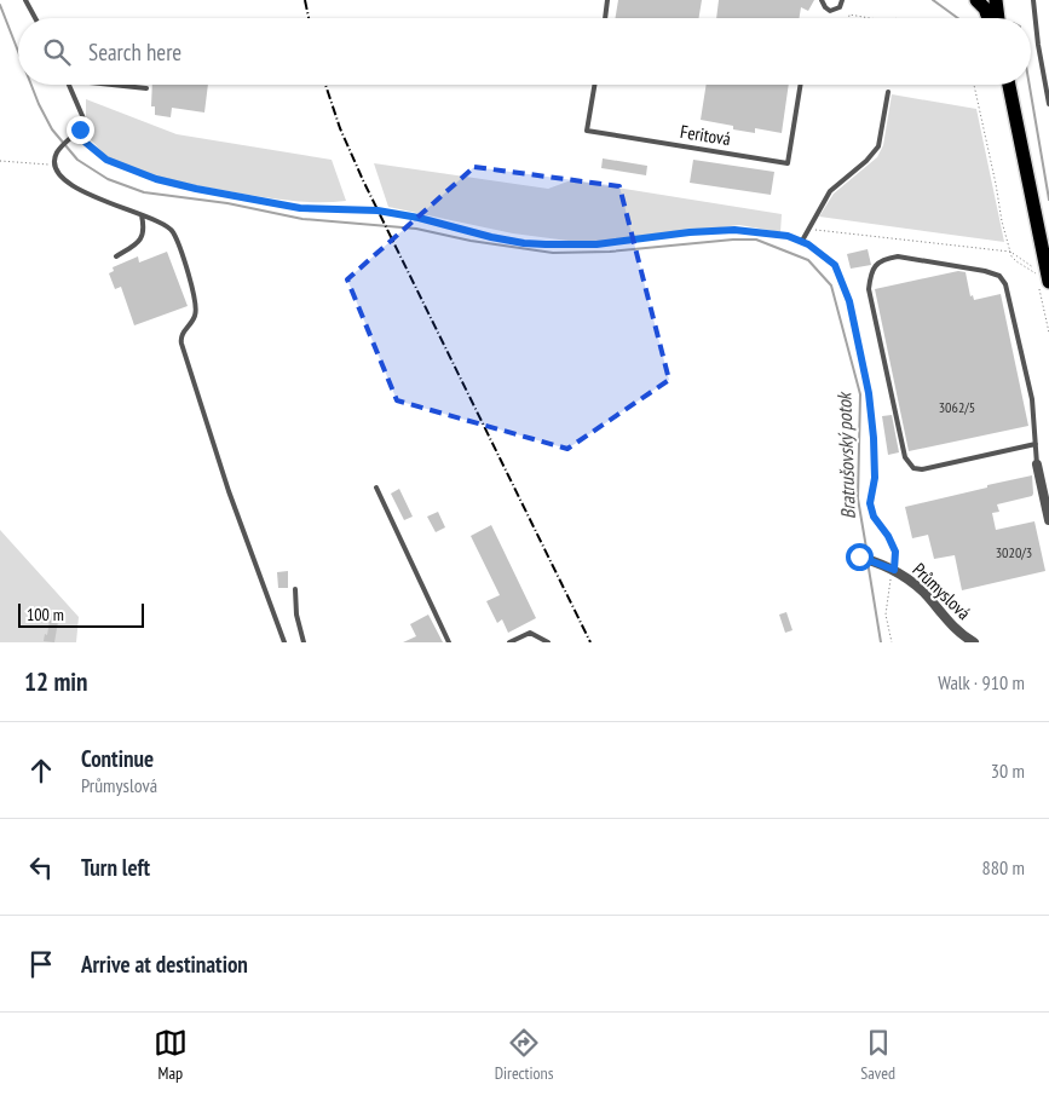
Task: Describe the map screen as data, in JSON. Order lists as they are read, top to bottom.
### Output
{
  "streets": {
    "street": ["Průmyslová"],
    "lane": ["Feritová"]
  },
  "water": ["Bratrušovský potok"],
  "house_numbers": ["3062/5", "3020/3"],
  "scale_bar": "100 m",
  "page": {
    "search": "Search here",
    "scale": "100 m",
    "heading": ["12 min", "Walk · 910 m"],
    "list": [
      ["Continue", "Průmyslová", "30 m"],
      ["Turn left", "880 m"],
      "Arrive at destination"
    ],
    "nav": ["Map", "Directions", "Saved"]
  }
}
